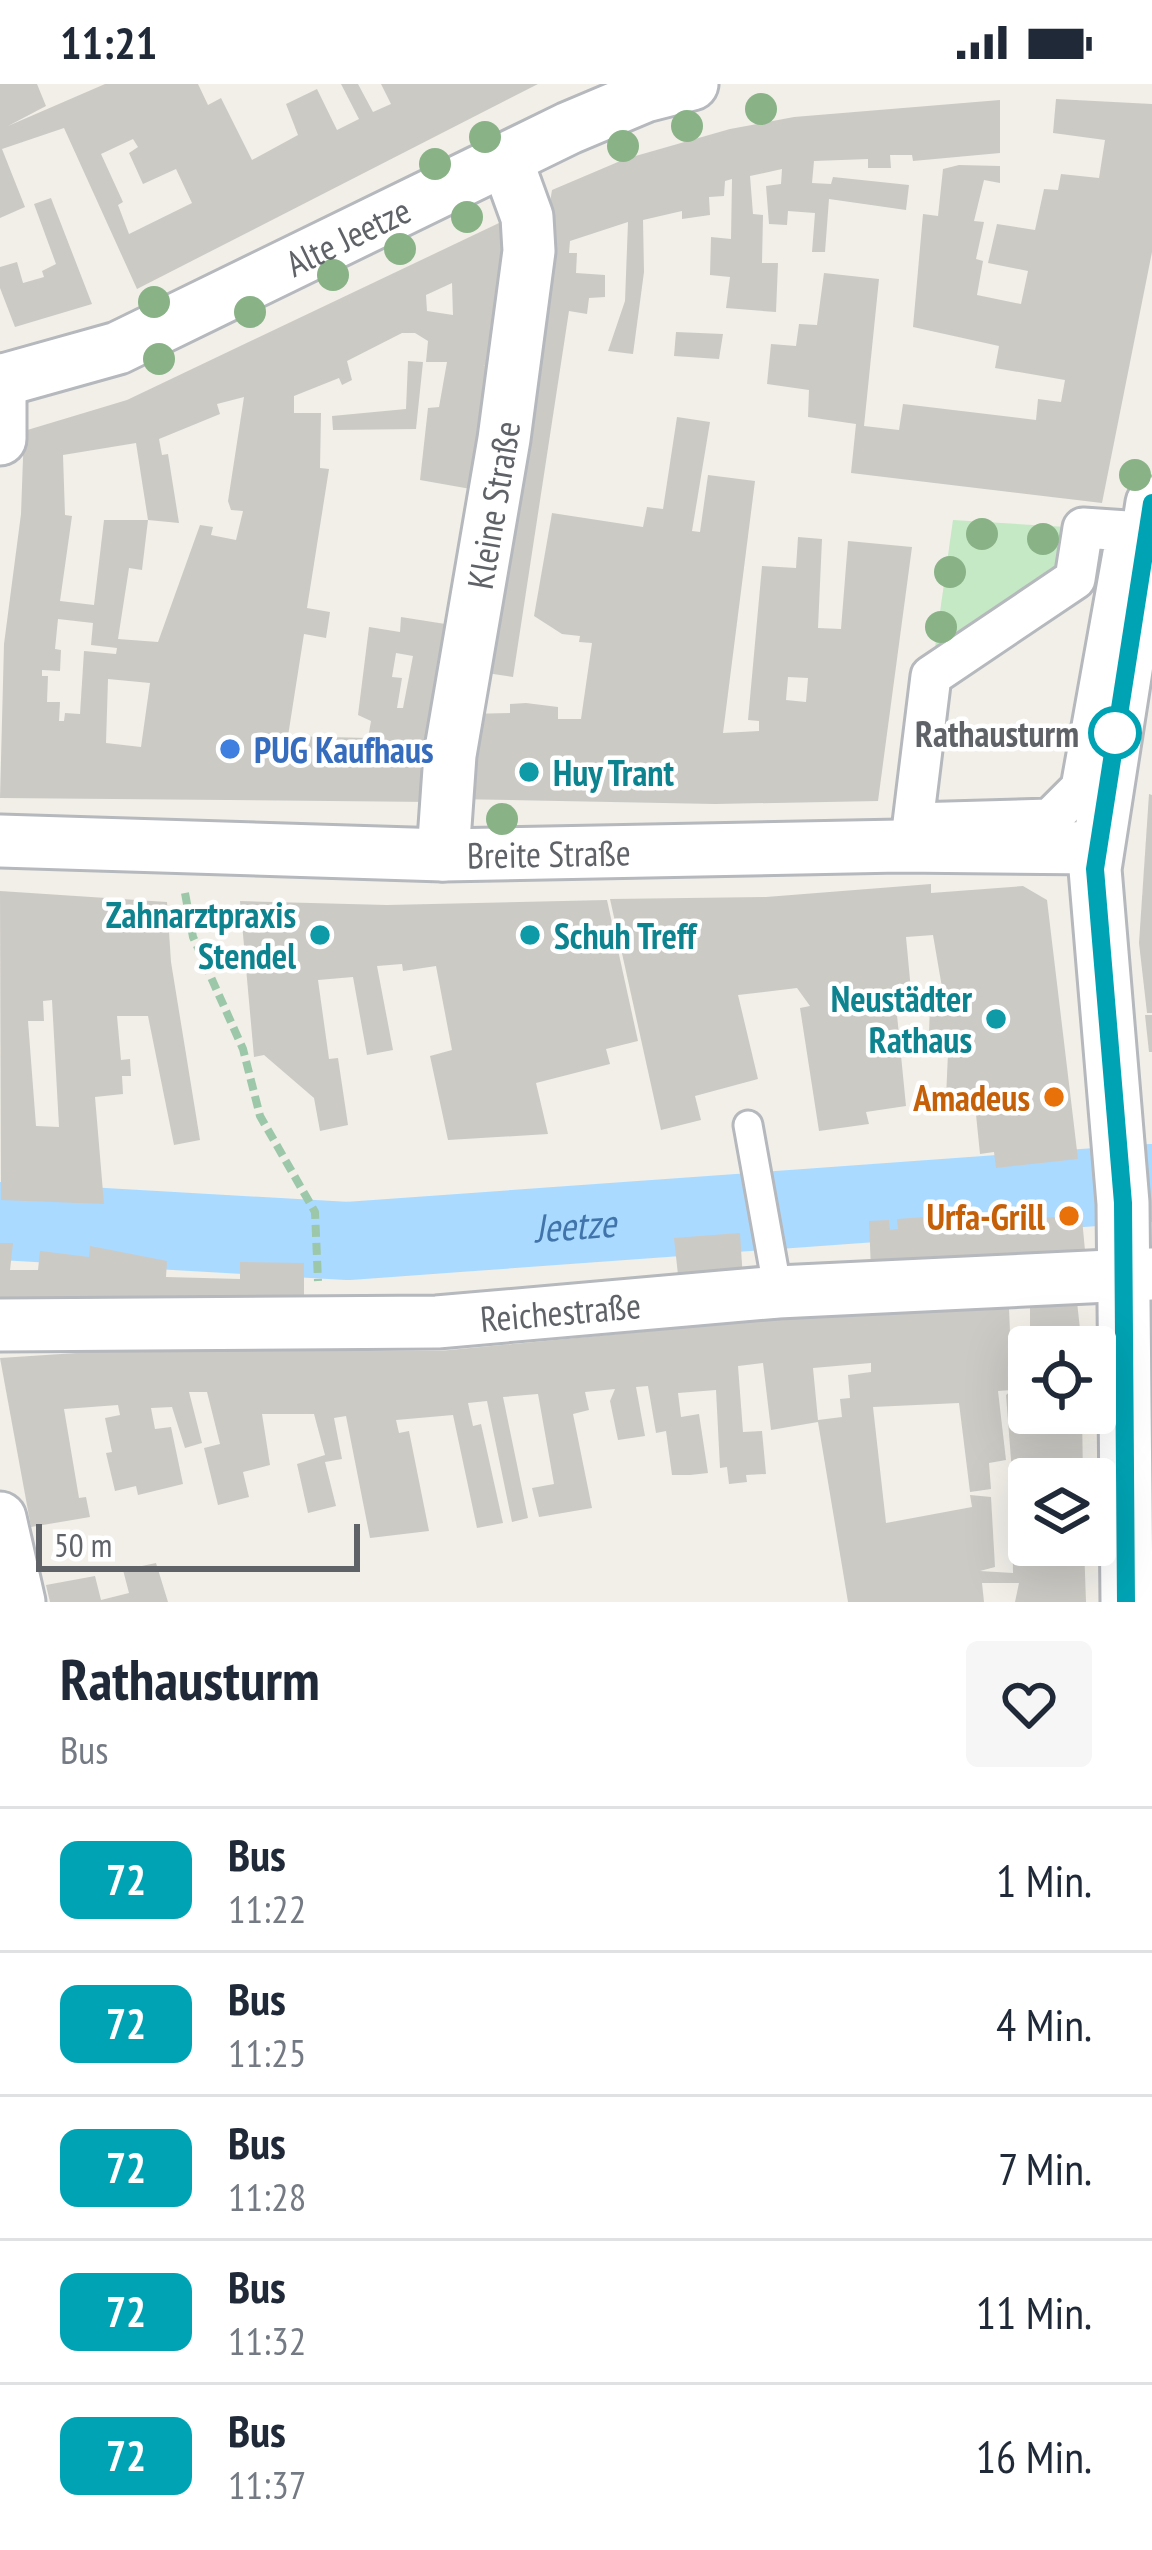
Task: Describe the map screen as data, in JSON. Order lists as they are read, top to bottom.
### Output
{
  "streets": {
    "street": [
      "Alte Jeetze",
      "Kleine Straße",
      "Breite Straße",
      "Reichestraße"
    ]
  },
  "crossings": [
    ["Alte Jeetze", "Kleine Straße"],
    ["Kleine Straße", "Breite Straße"]
  ],
  "water": ["Jeetze"],
  "places": [
    "Rathausturm",
    "PUG Kaufhaus",
    "Huy Trant",
    "Zahnarztpraxis Stendel",
    "Schuh Treff",
    "Neustädter Rathaus",
    "Amadeus",
    "Urfa-Grill"
  ],
  "lines": ["bus line 72"],
  "scale_bar": "50 m",
  "page": {
    "status": "11:21",
    "scale": "50 m",
    "heading": ["Rathausturm", "Bus"],
    "list": [
      {
        "mark": "72",
        "name": "Bus",
        "note": "11:22",
        "value": "1 Min."
      },
      {
        "mark": "72",
        "name": "Bus",
        "note": "11:25",
        "value": "4 Min."
      },
      {
        "mark": "72",
        "name": "Bus",
        "note": "11:28",
        "value": "7 Min."
      },
      {
        "mark": "72",
        "name": "Bus",
        "note": "11:32",
        "value": "11 Min."
      },
      {
        "mark": "72",
        "name": "Bus",
        "note": "11:37",
        "value": "16 Min."
      }
    ]
  }
}
